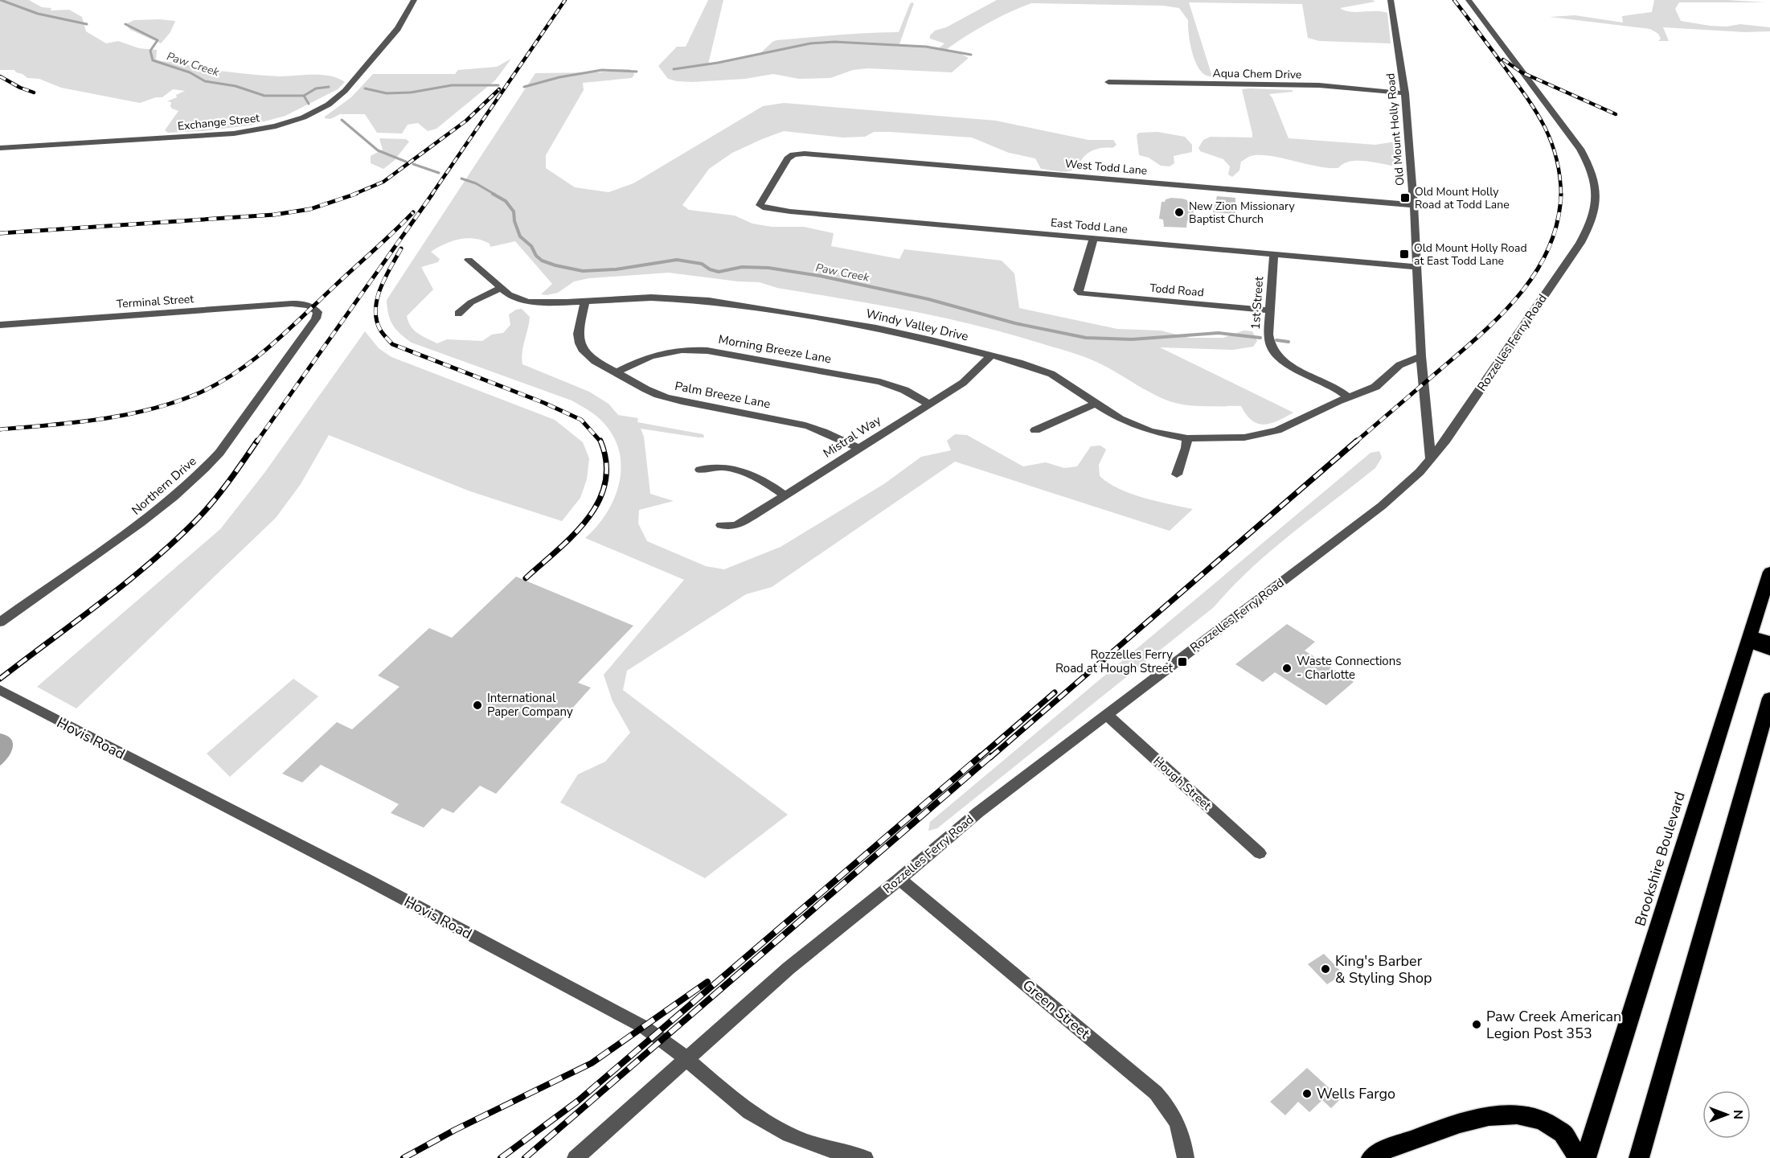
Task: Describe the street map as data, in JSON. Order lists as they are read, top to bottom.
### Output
{
  "streets": {
    "highway": ["Brookshire Boulevard"],
    "street": [
      "Aqua Chem Drive",
      "Exchange Street",
      "Old Mount Holly Road",
      "West Todd Lane",
      "East Todd Lane",
      "Todd Road",
      "Terminal Street",
      "1st Street",
      "Windy Valley Drive",
      "Rozzelles Ferry Road",
      "Morning Breeze Lane",
      "Palm Breeze Lane",
      "Mistral Way",
      "Northern Drive",
      "Hovis Road",
      "Hough Street",
      "Green Street"
    ]
  },
  "crossings": [
    ["Aqua Chem Drive", "Old Mount Holly Road"],
    ["Old Mount Holly Road", "West Todd Lane"],
    ["Old Mount Holly Road", "East Todd Lane"],
    ["Old Mount Holly Road", "Windy Valley Drive"],
    ["Old Mount Holly Road", "Rozzelles Ferry Road"],
    ["West Todd Lane", "East Todd Lane"],
    ["East Todd Lane", "Todd Road"],
    ["East Todd Lane", "1st Street"],
    ["Todd Road", "1st Street"],
    ["Terminal Street", "Northern Drive"],
    ["1st Street", "Windy Valley Drive"],
    ["Windy Valley Drive", "Palm Breeze Lane"],
    ["Windy Valley Drive", "Mistral Way"],
    ["Rozzelles Ferry Road", "Hovis Road"],
    ["Rozzelles Ferry Road", "Hough Street"],
    ["Rozzelles Ferry Road", "Green Street"],
    ["Morning Breeze Lane", "Palm Breeze Lane"],
    ["Morning Breeze Lane", "Mistral Way"],
    ["Palm Breeze Lane", "Mistral Way"]
  ],
  "water": ["Paw Creek"],
  "places": {
    "transit": ["Old Mount Holly Road at Todd Lane", "Old Mount Holly Road at East Todd Lane", "Rozzelles Ferry Road at Hough Street"],
    "other": [
      "New Zion Missionary Baptist Church",
      "Waste Connections - Charlotte",
      "International Paper Company",
      "King's Barber & Styling Shop",
      "Paw Creek American Legion Post 353",
      "Wells Fargo"
    ]
  },
  "north": "right"
}
